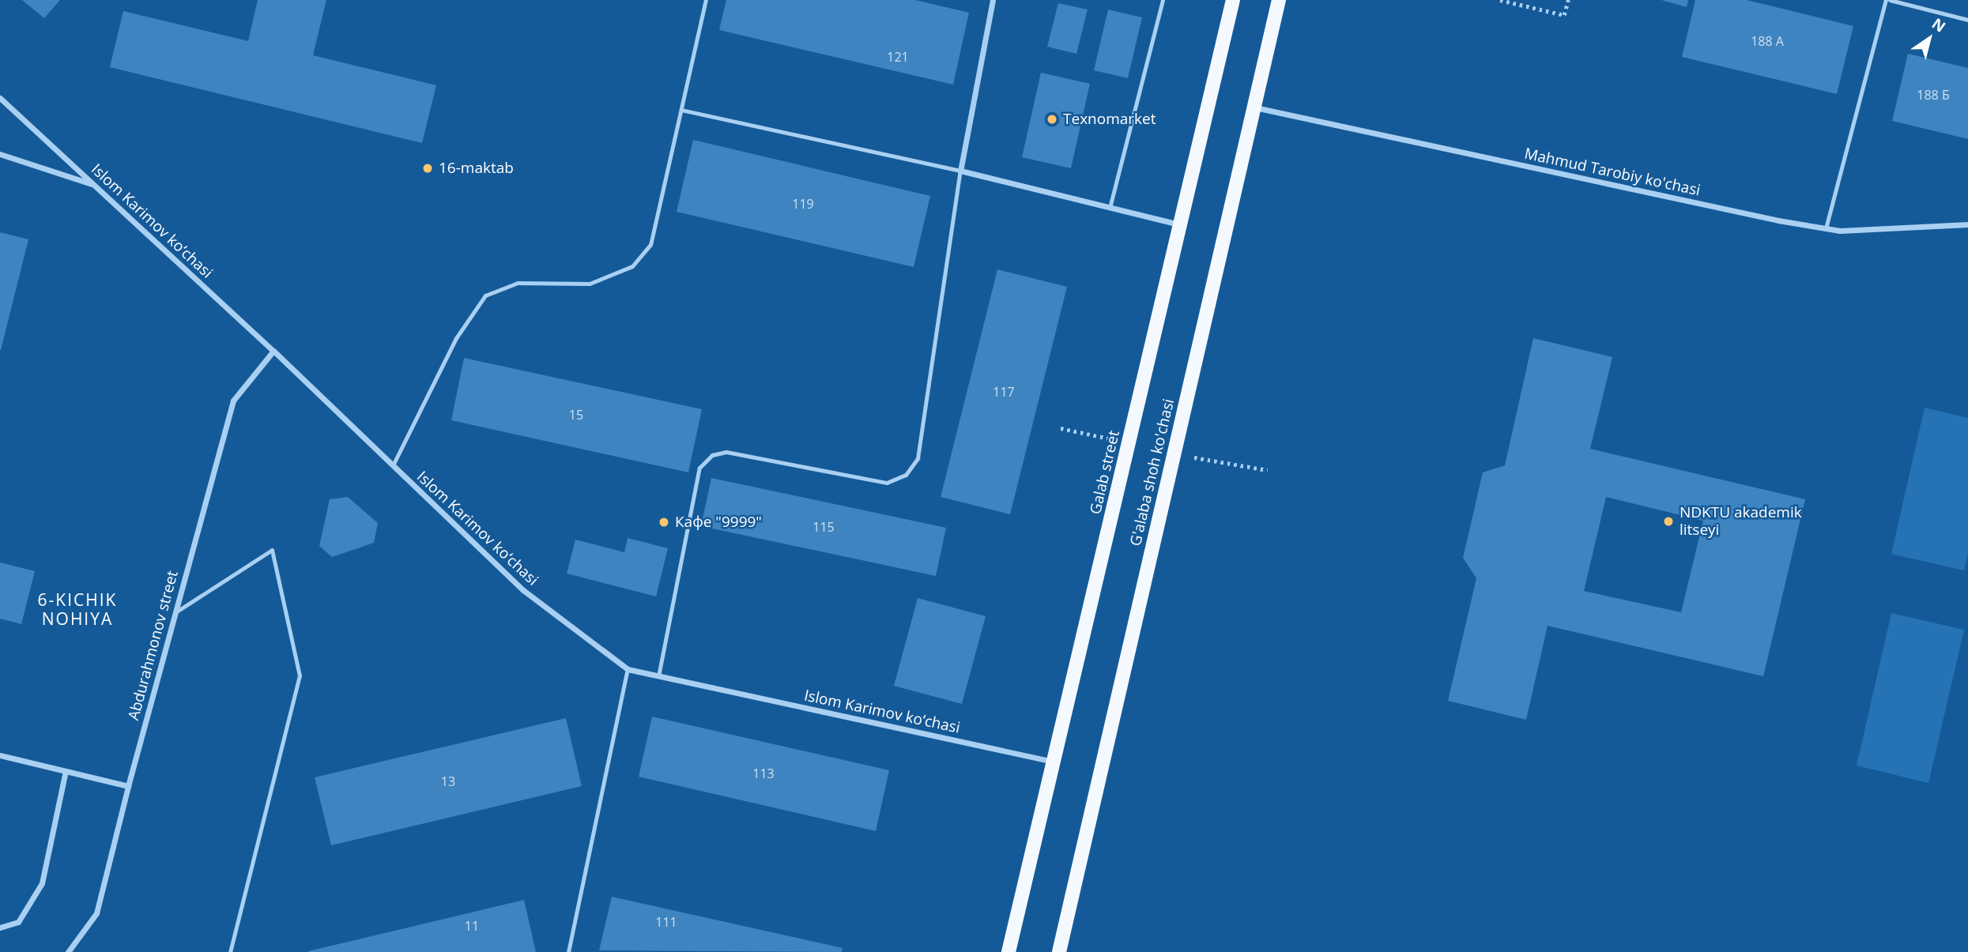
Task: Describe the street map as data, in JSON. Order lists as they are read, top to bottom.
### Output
{
  "streets": {
    "main road": ["Galab street", "G'alaba shoh ko'chasi"],
    "street": ["Mahmud Tarobiy ko'chasi", "Islom Karimov ko‘chasi", "Abdurahmonov street"]
  },
  "crossings": [
    ["Mahmud Tarobiy ko'chasi", "G'alaba shoh ko'chasi"],
    ["Islom Karimov ko‘chasi", "Galab street"],
    ["Islom Karimov ko‘chasi", "Abdurahmonov street"]
  ],
  "districts": ["6-KICHIK NOHIYA"],
  "places": [
    "Texnomarket",
    "16-maktab",
    "NDKTU akademik litseyi",
    "Кафе \"9999\""
  ],
  "house_numbers": [
    "188 А",
    "121",
    "188 Б",
    "119",
    "117",
    "15",
    "115",
    "113",
    "13",
    "111",
    "11"
  ],
  "north": "top right"
}
